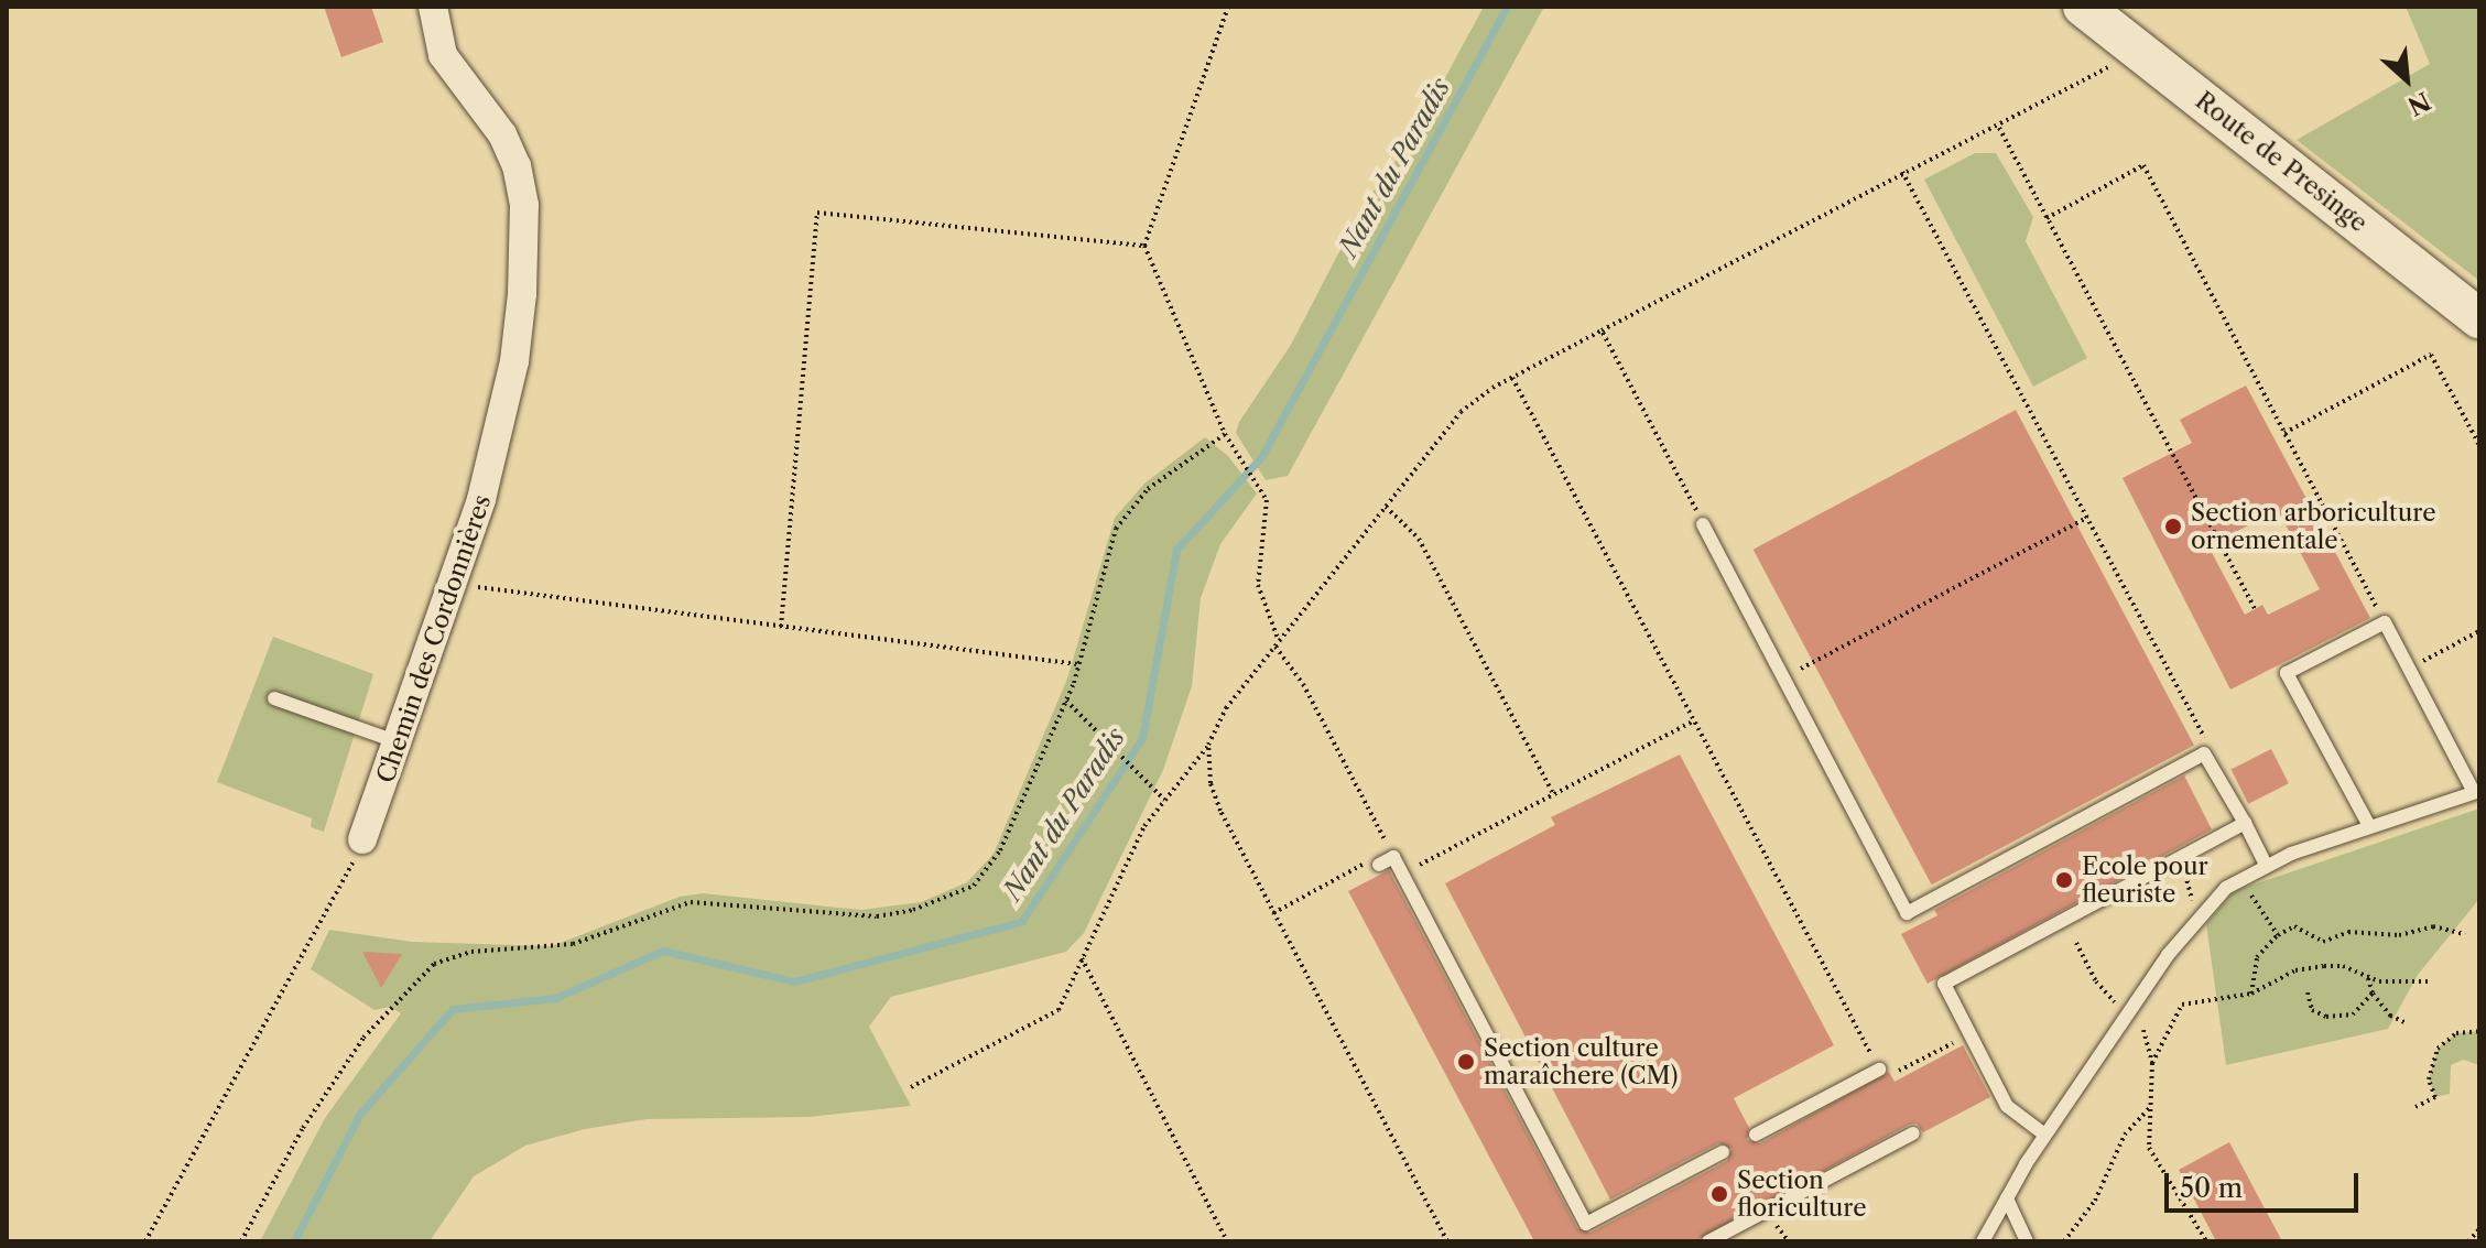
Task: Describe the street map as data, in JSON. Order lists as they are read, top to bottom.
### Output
{
  "streets": {
    "street": ["Route de Presinge", "Chemin des Cordonnières"]
  },
  "water": ["Nant du Paradis"],
  "places": [
    "Section arboriculture ornementale",
    "Ecole pour fleuriste",
    "Section culture maraîchere (CM)",
    "Section floriculture"
  ],
  "scale_bar": "50 m",
  "north": "bottom right"
}
